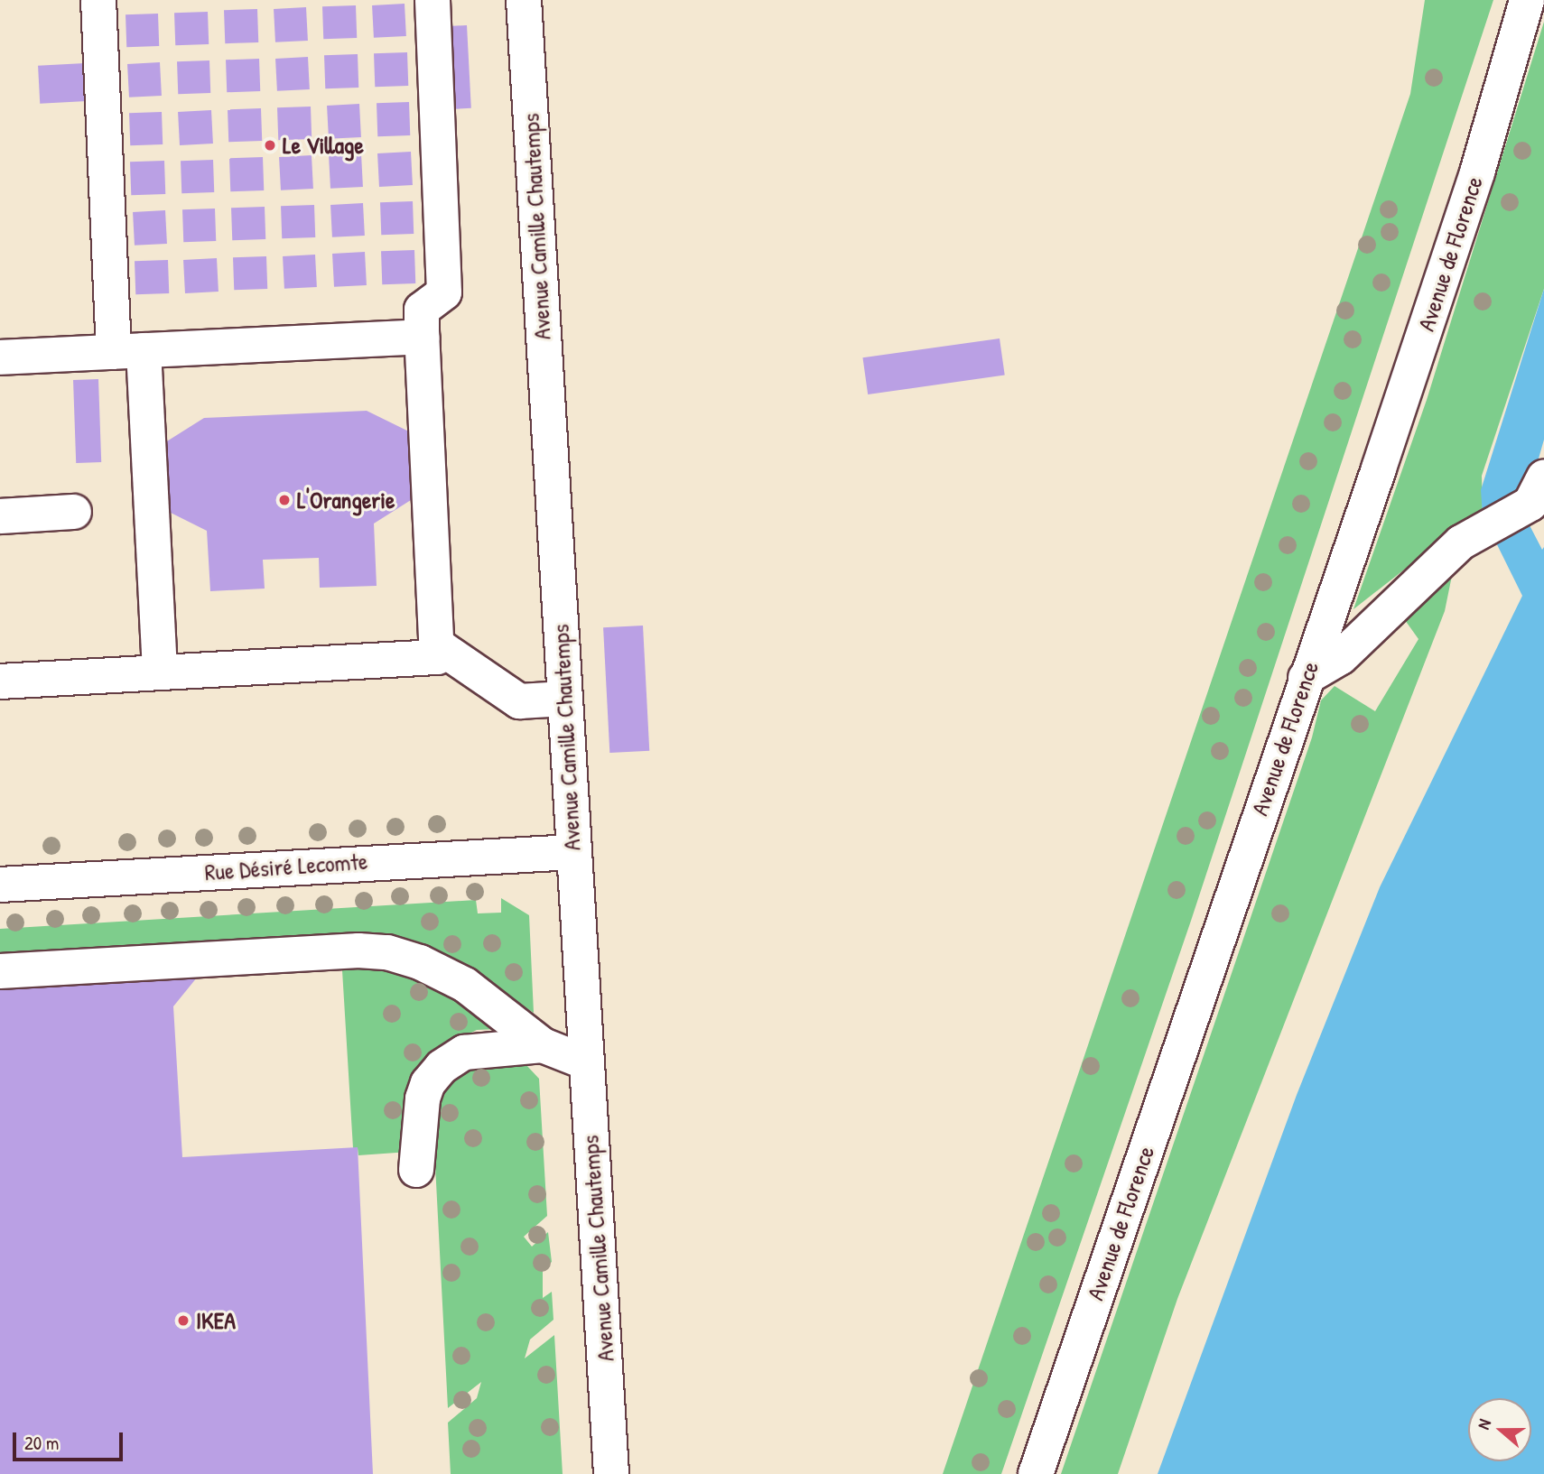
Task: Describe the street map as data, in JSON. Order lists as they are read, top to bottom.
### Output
{
  "streets": {
    "street": ["Avenue Camille Chautemps", "Avenue de Florence", "Rue Désiré Lecomte"]
  },
  "crossings": [
    ["Avenue Camille Chautemps", "Rue Désiré Lecomte"]
  ],
  "places": ["Le Village", "L'Orangerie", "IKEA"],
  "scale_bar": "20 m",
  "north": "left"
}
